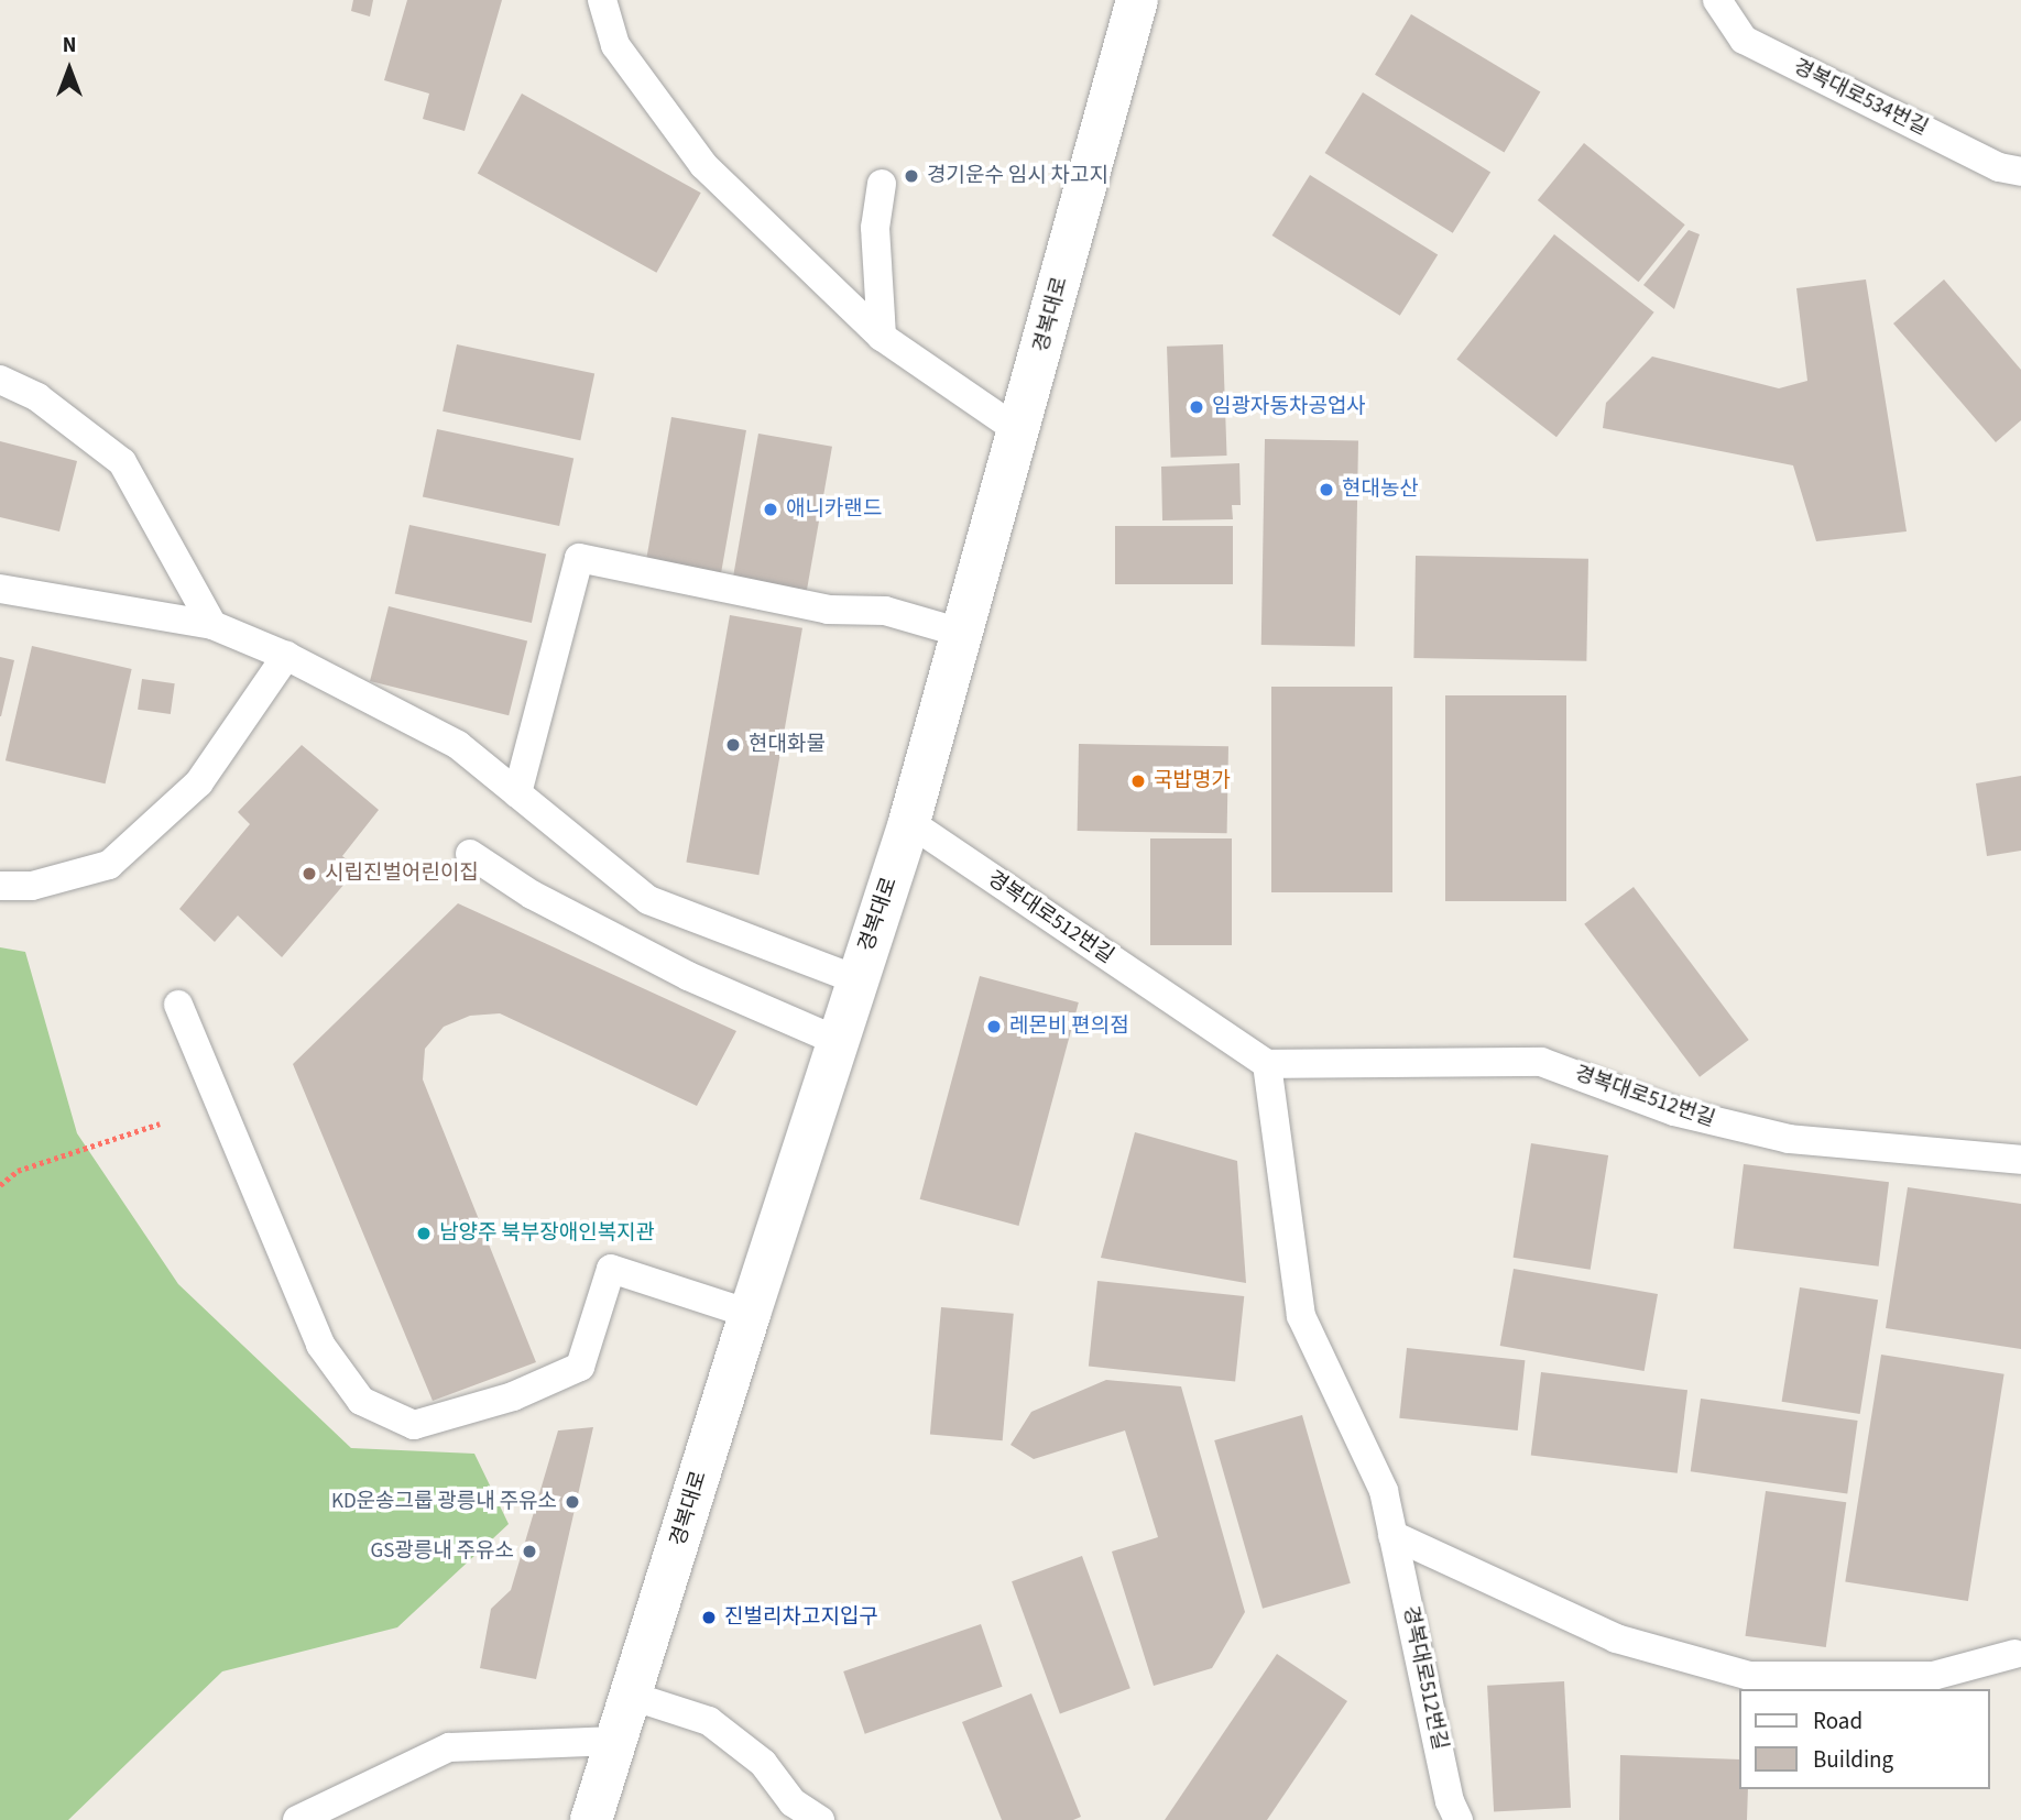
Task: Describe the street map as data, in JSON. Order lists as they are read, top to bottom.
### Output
{
  "streets": {
    "street": ["경복대로"],
    "lane": ["경복대로534번길", "경복대로512번길"]
  },
  "crossings": [
    ["경복대로", "경복대로512번길"]
  ],
  "places": [
    "경기운수 임시 차고지",
    "임광자동차공업사",
    "현대농산",
    "애니카랜드",
    "현대화물",
    "국밥명가",
    "시립진벌어린이집",
    "레몬비 편의점",
    "남양주 북부장애인복지관",
    "KD운송그룹 광릉내 주유소",
    "GS광릉내 주유소",
    "진벌리차고지입구"
  ],
  "legend": ["Road", "Building"],
  "north": "top"
}
